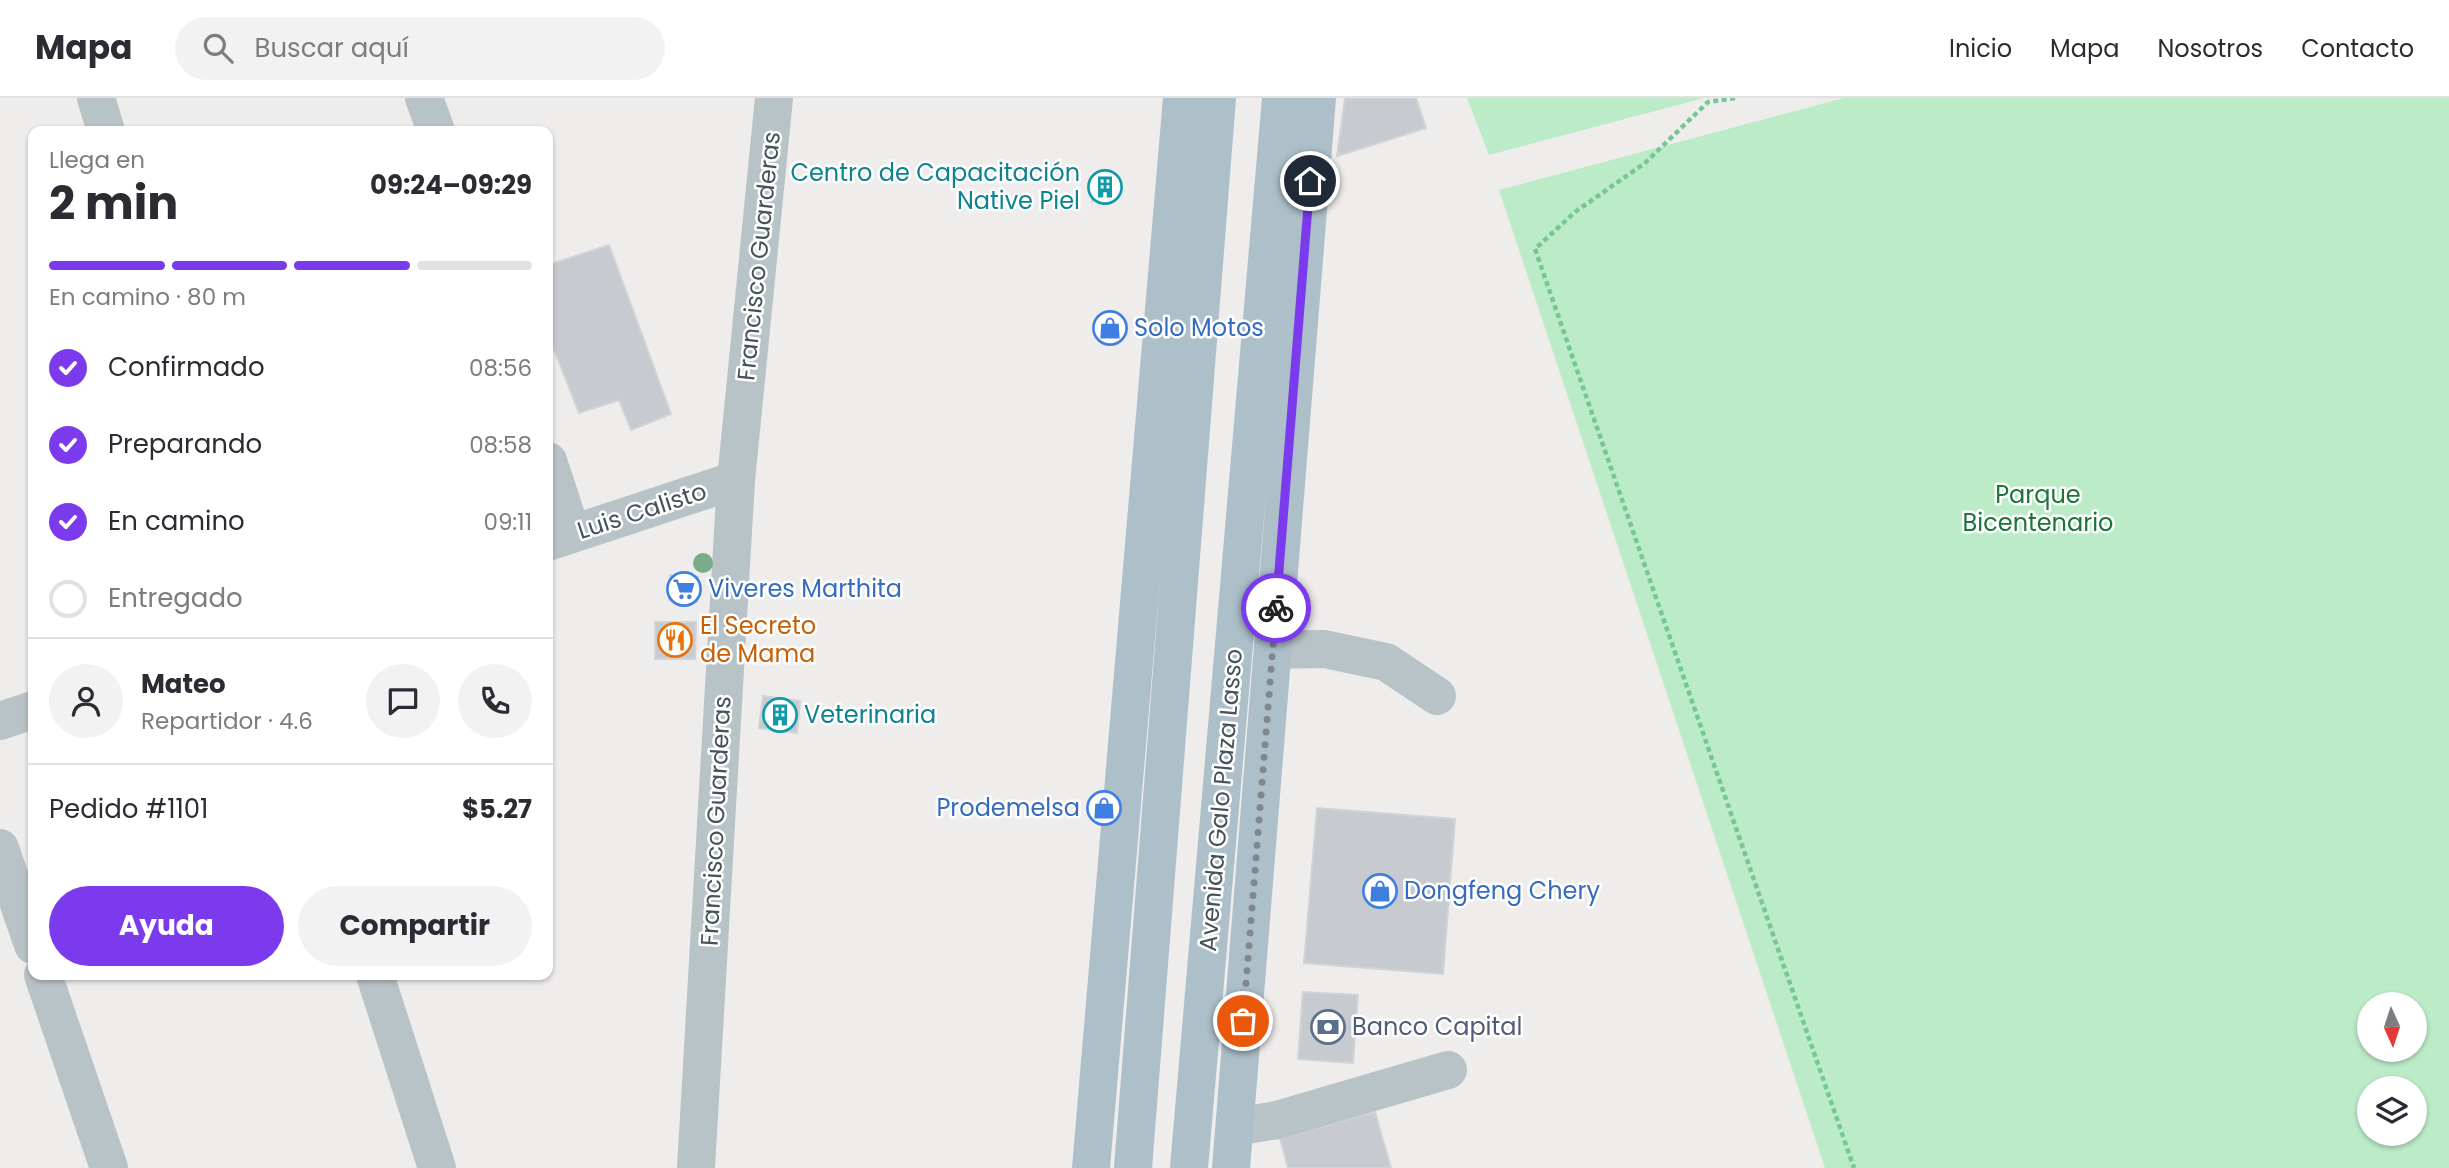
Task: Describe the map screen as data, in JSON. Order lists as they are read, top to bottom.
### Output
{
  "streets": {
    "main road": ["Avenida Galo Plaza Lasso"],
    "street": ["Francisco Guarderas", "Luis Calisto"]
  },
  "crossings": [
    ["Francisco Guarderas", "Luis Calisto"]
  ],
  "parks": ["Parque Bicentenario"],
  "places": {
    "building": ["Centro de Capacitación Native Piel", "Veterinaria"],
    "shop": ["Solo Motos", "Prodemelsa", "Dongfeng Chery"],
    "supermarket": ["Viveres Marthita"],
    "restaurant": ["El Secreto de Mama"],
    "bank": ["Banco Capital"]
  },
  "north": "bottom",
  "page": {
    "header": "Mapa",
    "search": "Buscar aquí",
    "nav": [
      "Inicio",
      "Mapa",
      "Nosotros",
      "Contacto"
    ],
    "heading": ["2 min", "Llega en", "09:24–09:29"],
    "panel": [
      "Mateo",
      "Repartidor · 4.6",
      "Pedido #1101",
      "$5.27"
    ],
    "bar": "En camino · 80 m",
    "list": [
      ["Confirmado", "08:56"],
      ["Preparando", "08:58"],
      ["En camino", "09:11"],
      "Entregado"
    ],
    "buttons": ["Ayuda", "Compartir"]
  }
}
